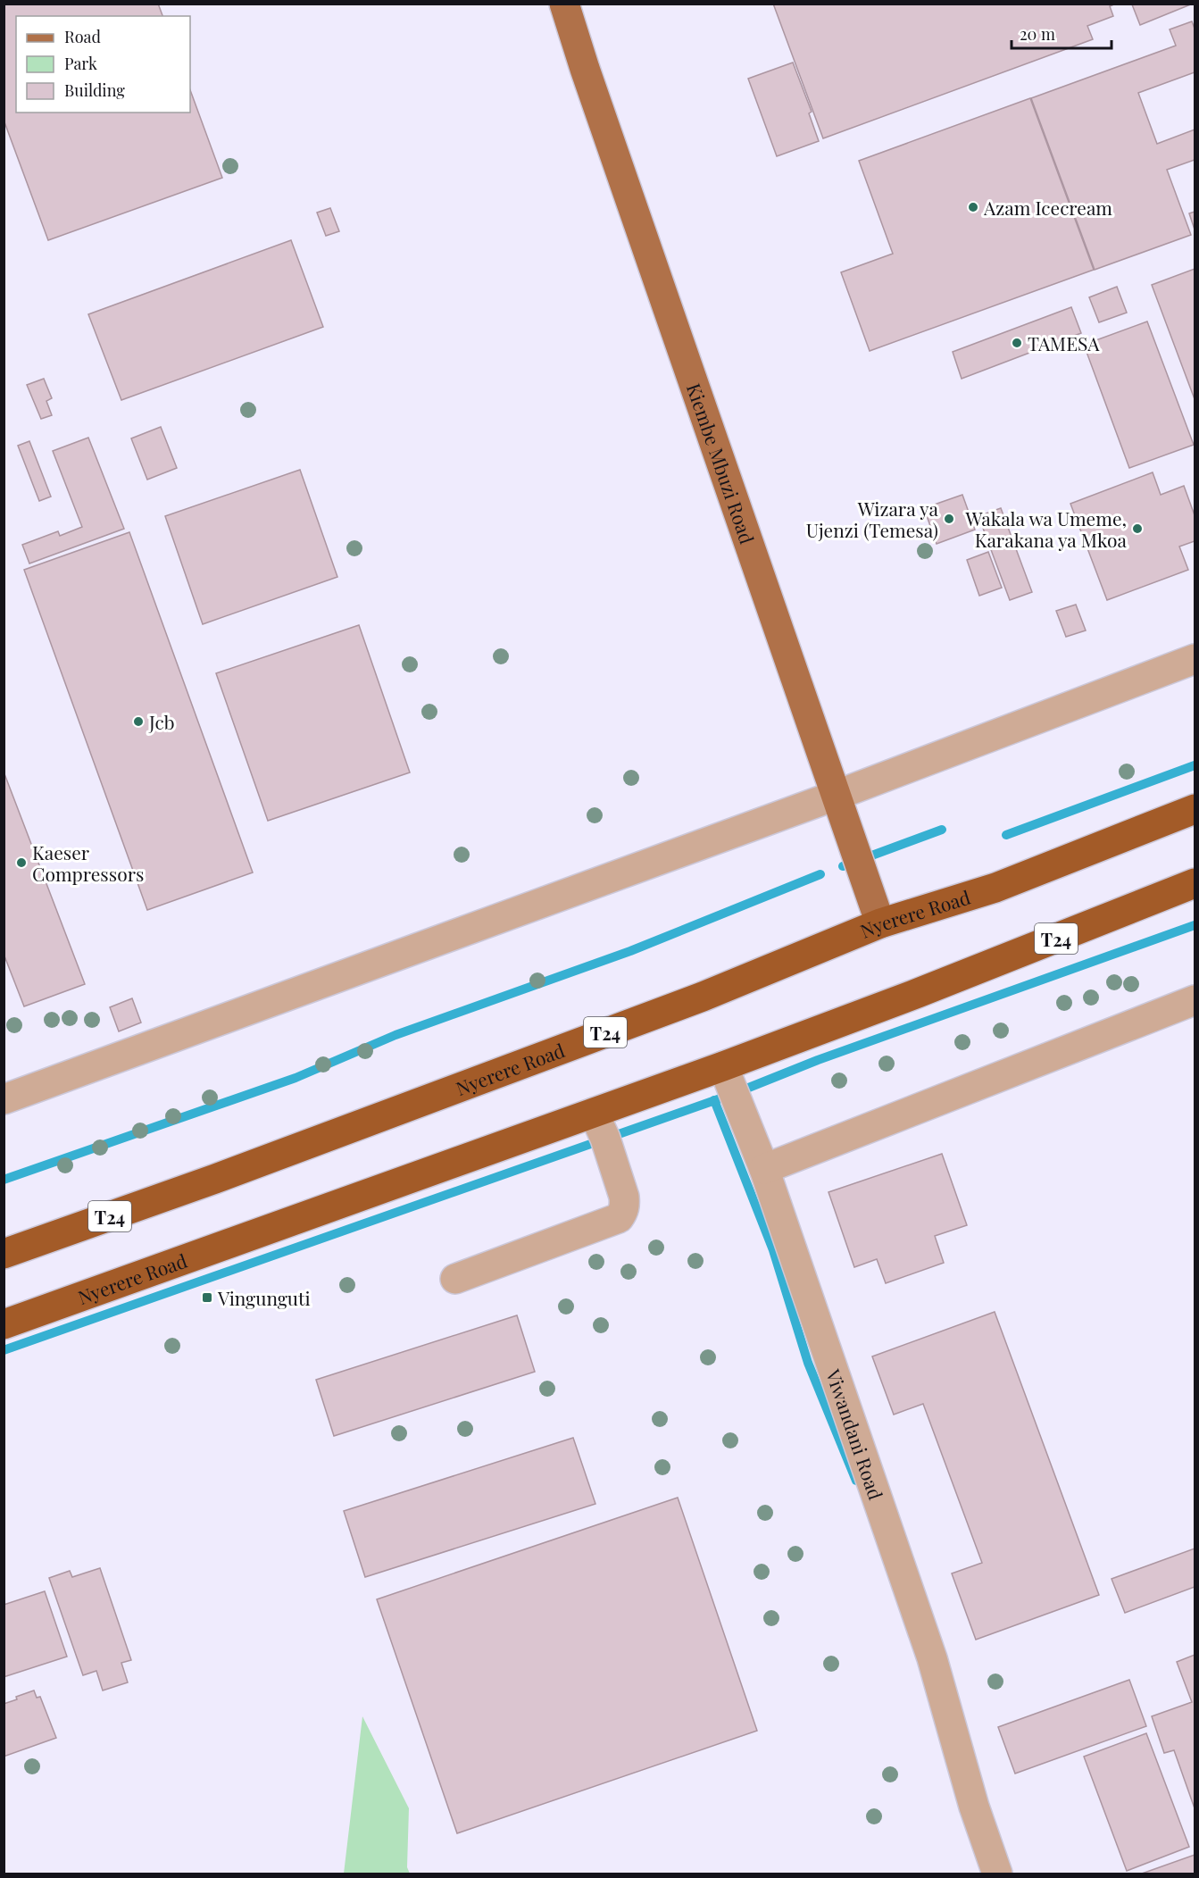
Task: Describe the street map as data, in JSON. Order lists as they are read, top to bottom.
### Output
{
  "streets": {
    "highway": ["Nyerere Road", "T24"],
    "main road": ["Kiembe Mbuzi Road"],
    "street": ["Viwandani Road"]
  },
  "crossings": [
    ["Kiembe Mbuzi Road", "Nyerere Road"],
    ["Nyerere Road", "Viwandani Road"]
  ],
  "places": {
    "other": [
      "Azam Icecream",
      "TAMESA",
      "Wizara ya Ujenzi (Temesa)",
      "Wakala wa Umeme, Karakana ya Mkoa",
      "Jcb",
      "Kaeser Compressors"
    ],
    "transit": ["Vingunguti"]
  },
  "legend": ["Road", "Park", "Building"],
  "scale_bar": "20 m"
}
